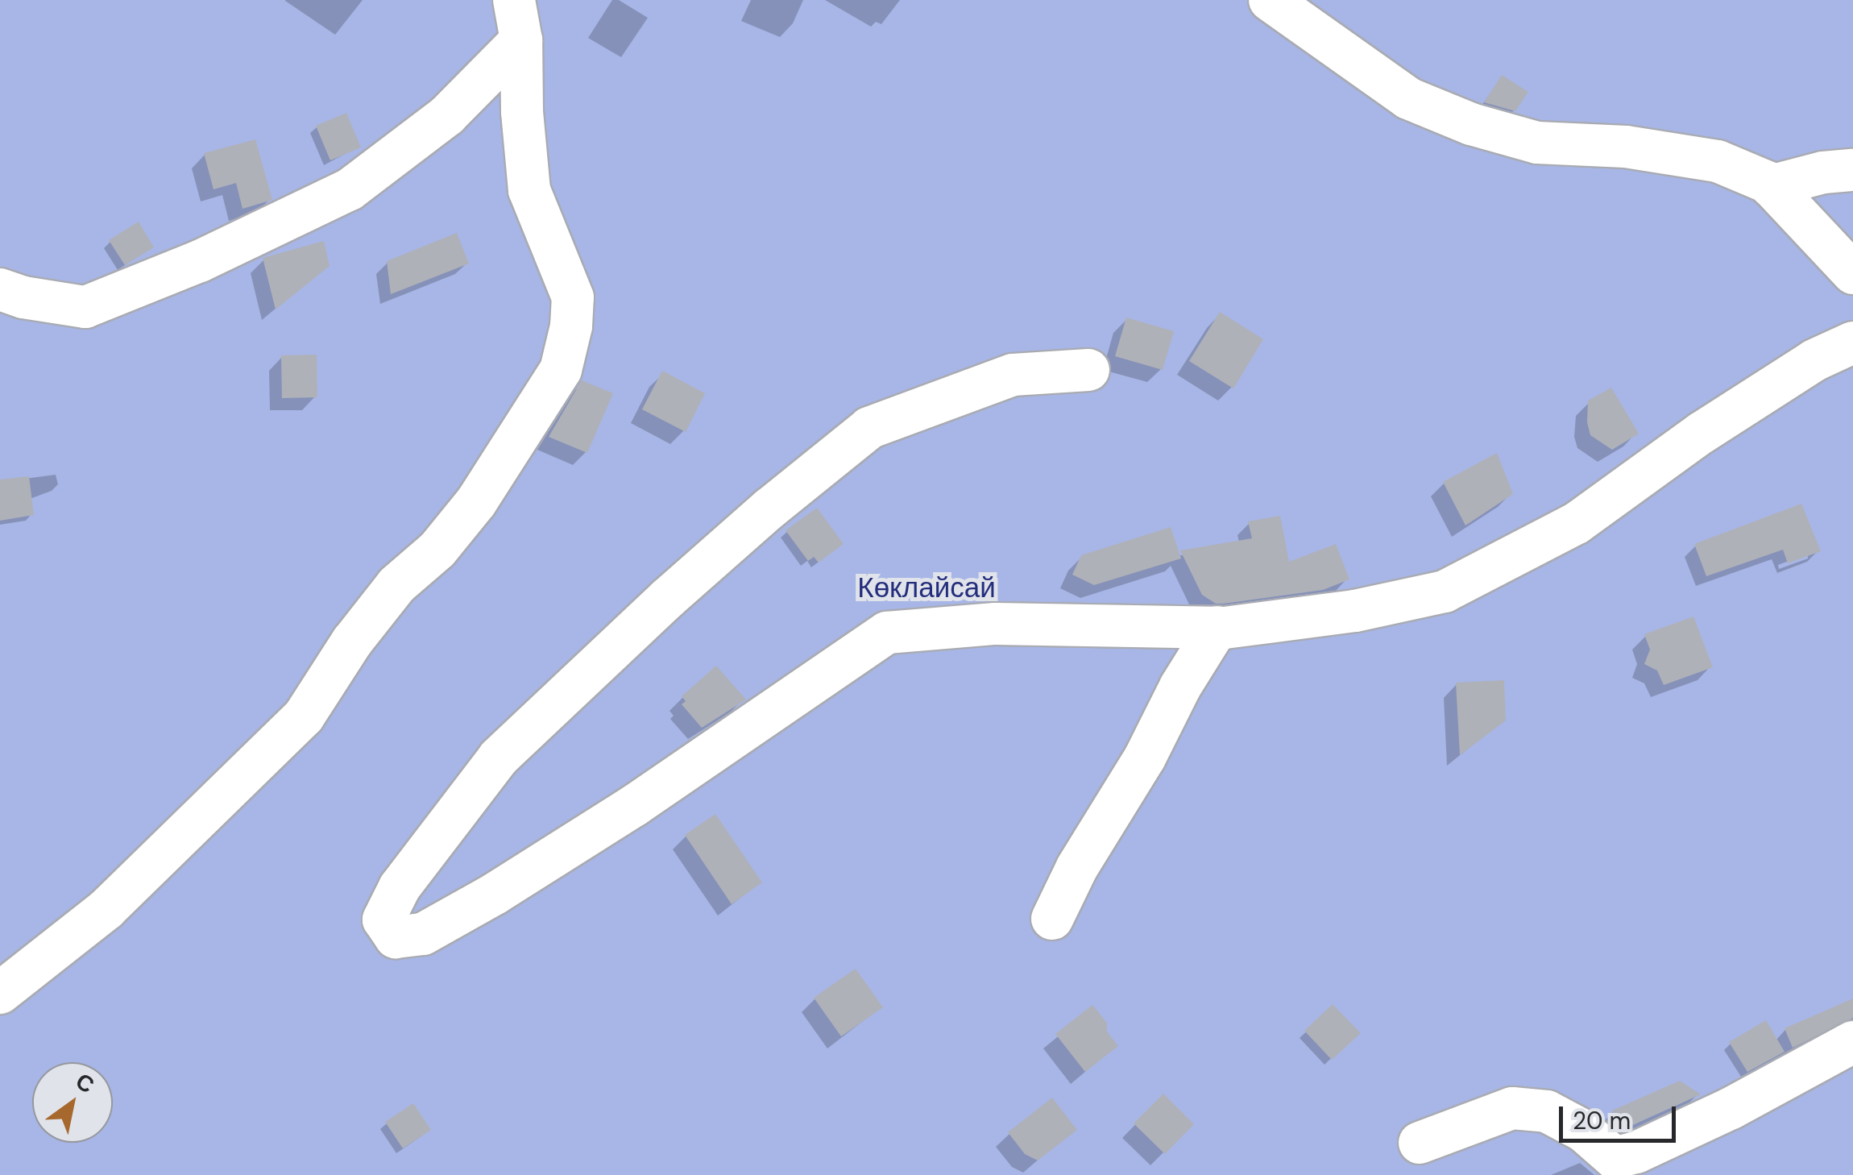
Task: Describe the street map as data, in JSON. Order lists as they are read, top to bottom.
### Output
{
  "parks": ["Көклайсай"],
  "scale_bar": "20 m",
  "north": "top right"
}
